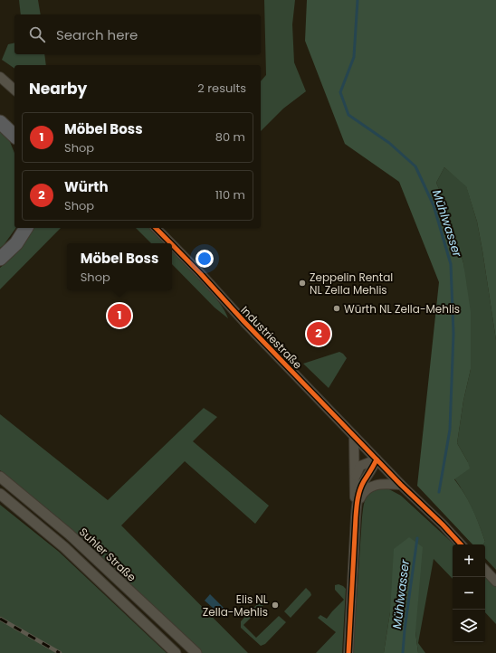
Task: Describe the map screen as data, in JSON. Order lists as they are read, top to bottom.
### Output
{
  "streets": {
    "main road": ["Suhler Straße"],
    "street": ["Industriestraße"]
  },
  "water": ["Mühlwasser"],
  "places": ["Zeppelin Rental NL Zella Mehlis", "Würth NL Zella-Mehlis", "Elis NL Zella-Mehlis"],
  "page": {
    "search": "Search here",
    "heading": ["Nearby", "2 results"],
    "list": [
      {
        "mark": "1",
        "name": "Möbel Boss",
        "note": "Shop",
        "value": "80 m"
      },
      {
        "mark": "2",
        "name": "Würth",
        "note": "Shop",
        "value": "110 m"
      }
    ],
    "popup": ["Möbel Boss", "Shop"],
    "pins": ["1", "2"],
    "map_buttons": ["+", "−"]
  }
}
